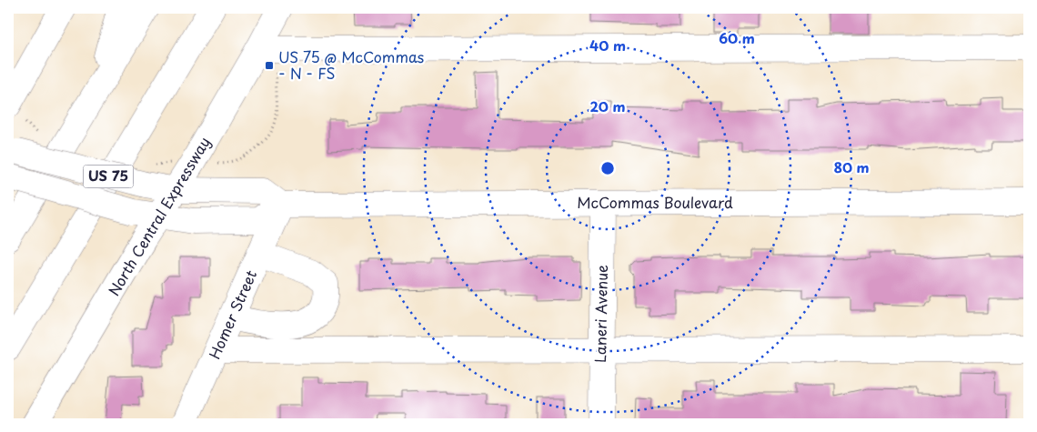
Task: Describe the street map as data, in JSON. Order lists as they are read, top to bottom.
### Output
{
  "streets": {
    "main road": [
      "US 75",
      "McCommas Boulevard",
      "North Central Expressway",
      "Laneri Avenue",
      "Homer Street"
    ]
  },
  "crossings": [
    ["McCommas Boulevard", "Laneri Avenue"],
    ["McCommas Boulevard", "Homer Street"]
  ],
  "places": {
    "transit": ["US 75 @ McCommas - N - FS"]
  },
  "rings": [
    "60 m",
    "40 m",
    "20 m",
    "80 m"
  ]
}
